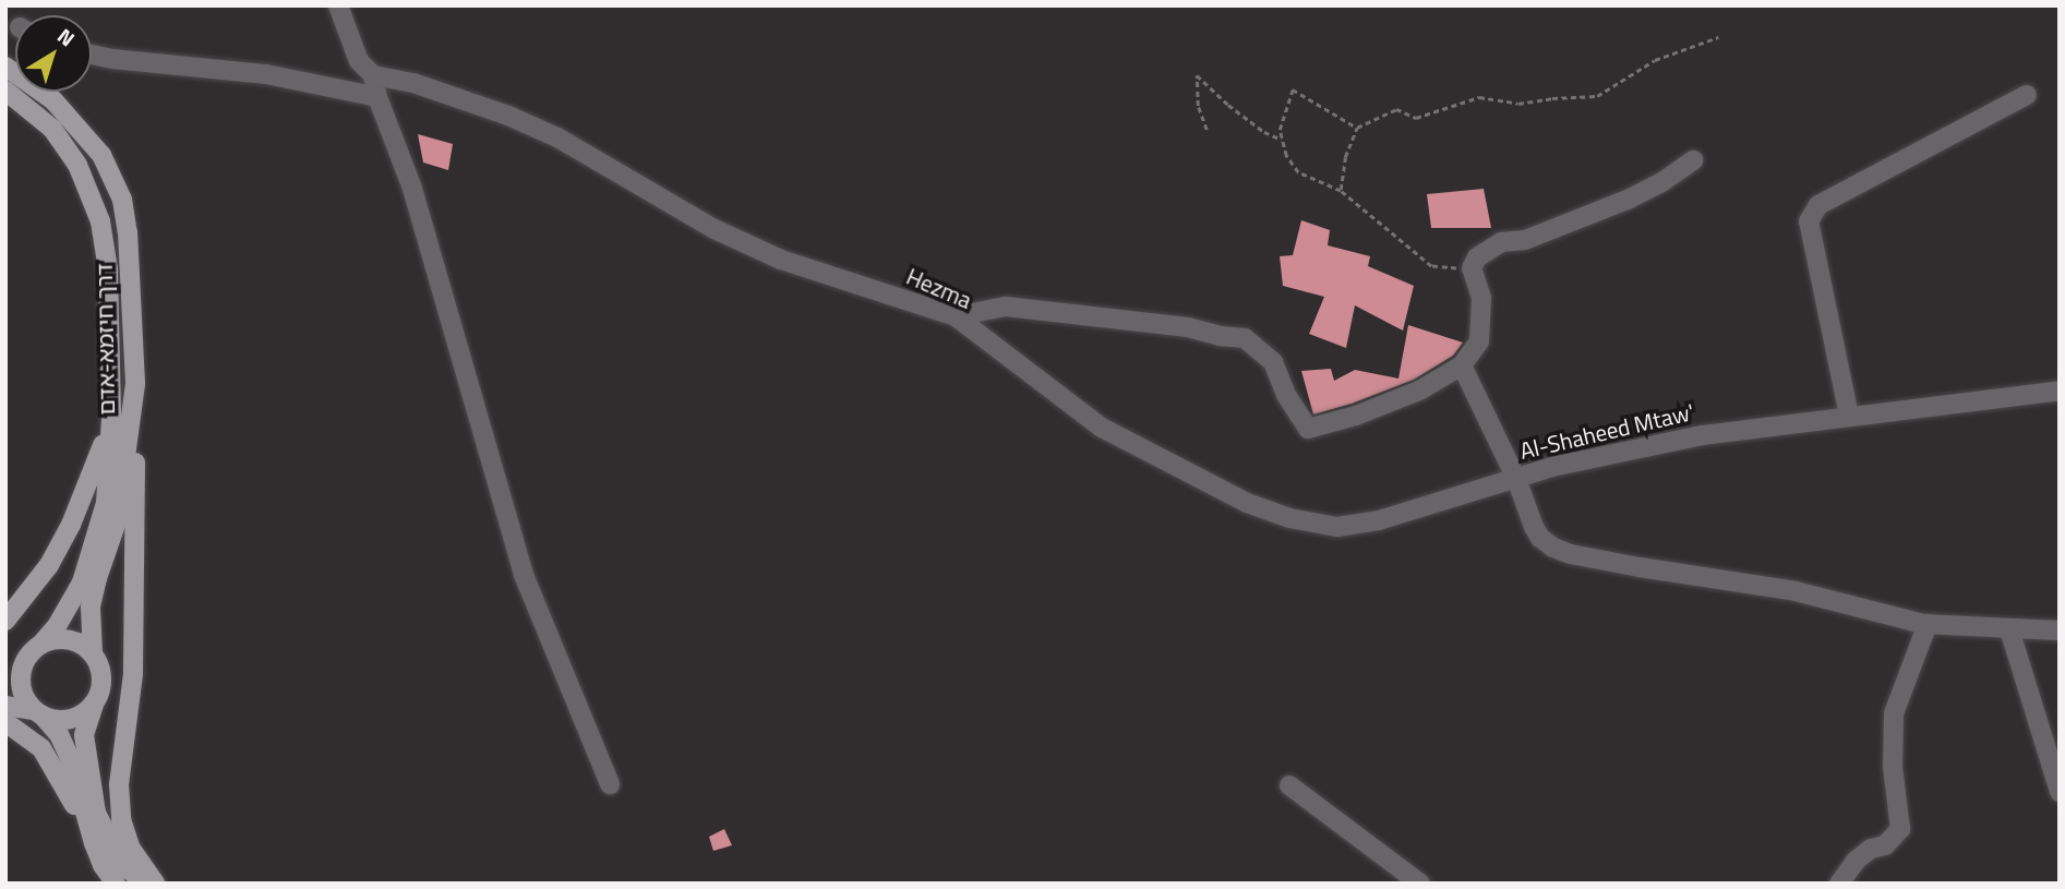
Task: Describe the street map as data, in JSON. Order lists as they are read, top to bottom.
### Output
{
  "streets": {
    "main road": ["דרך חיזמא-אדם"],
    "street": ["Hezma", "Al-Shaheed Mtaw'"]
  },
  "crossings": [
    ["Hezma", "Al-Shaheed Mtaw'"]
  ],
  "north": "top right"
}
